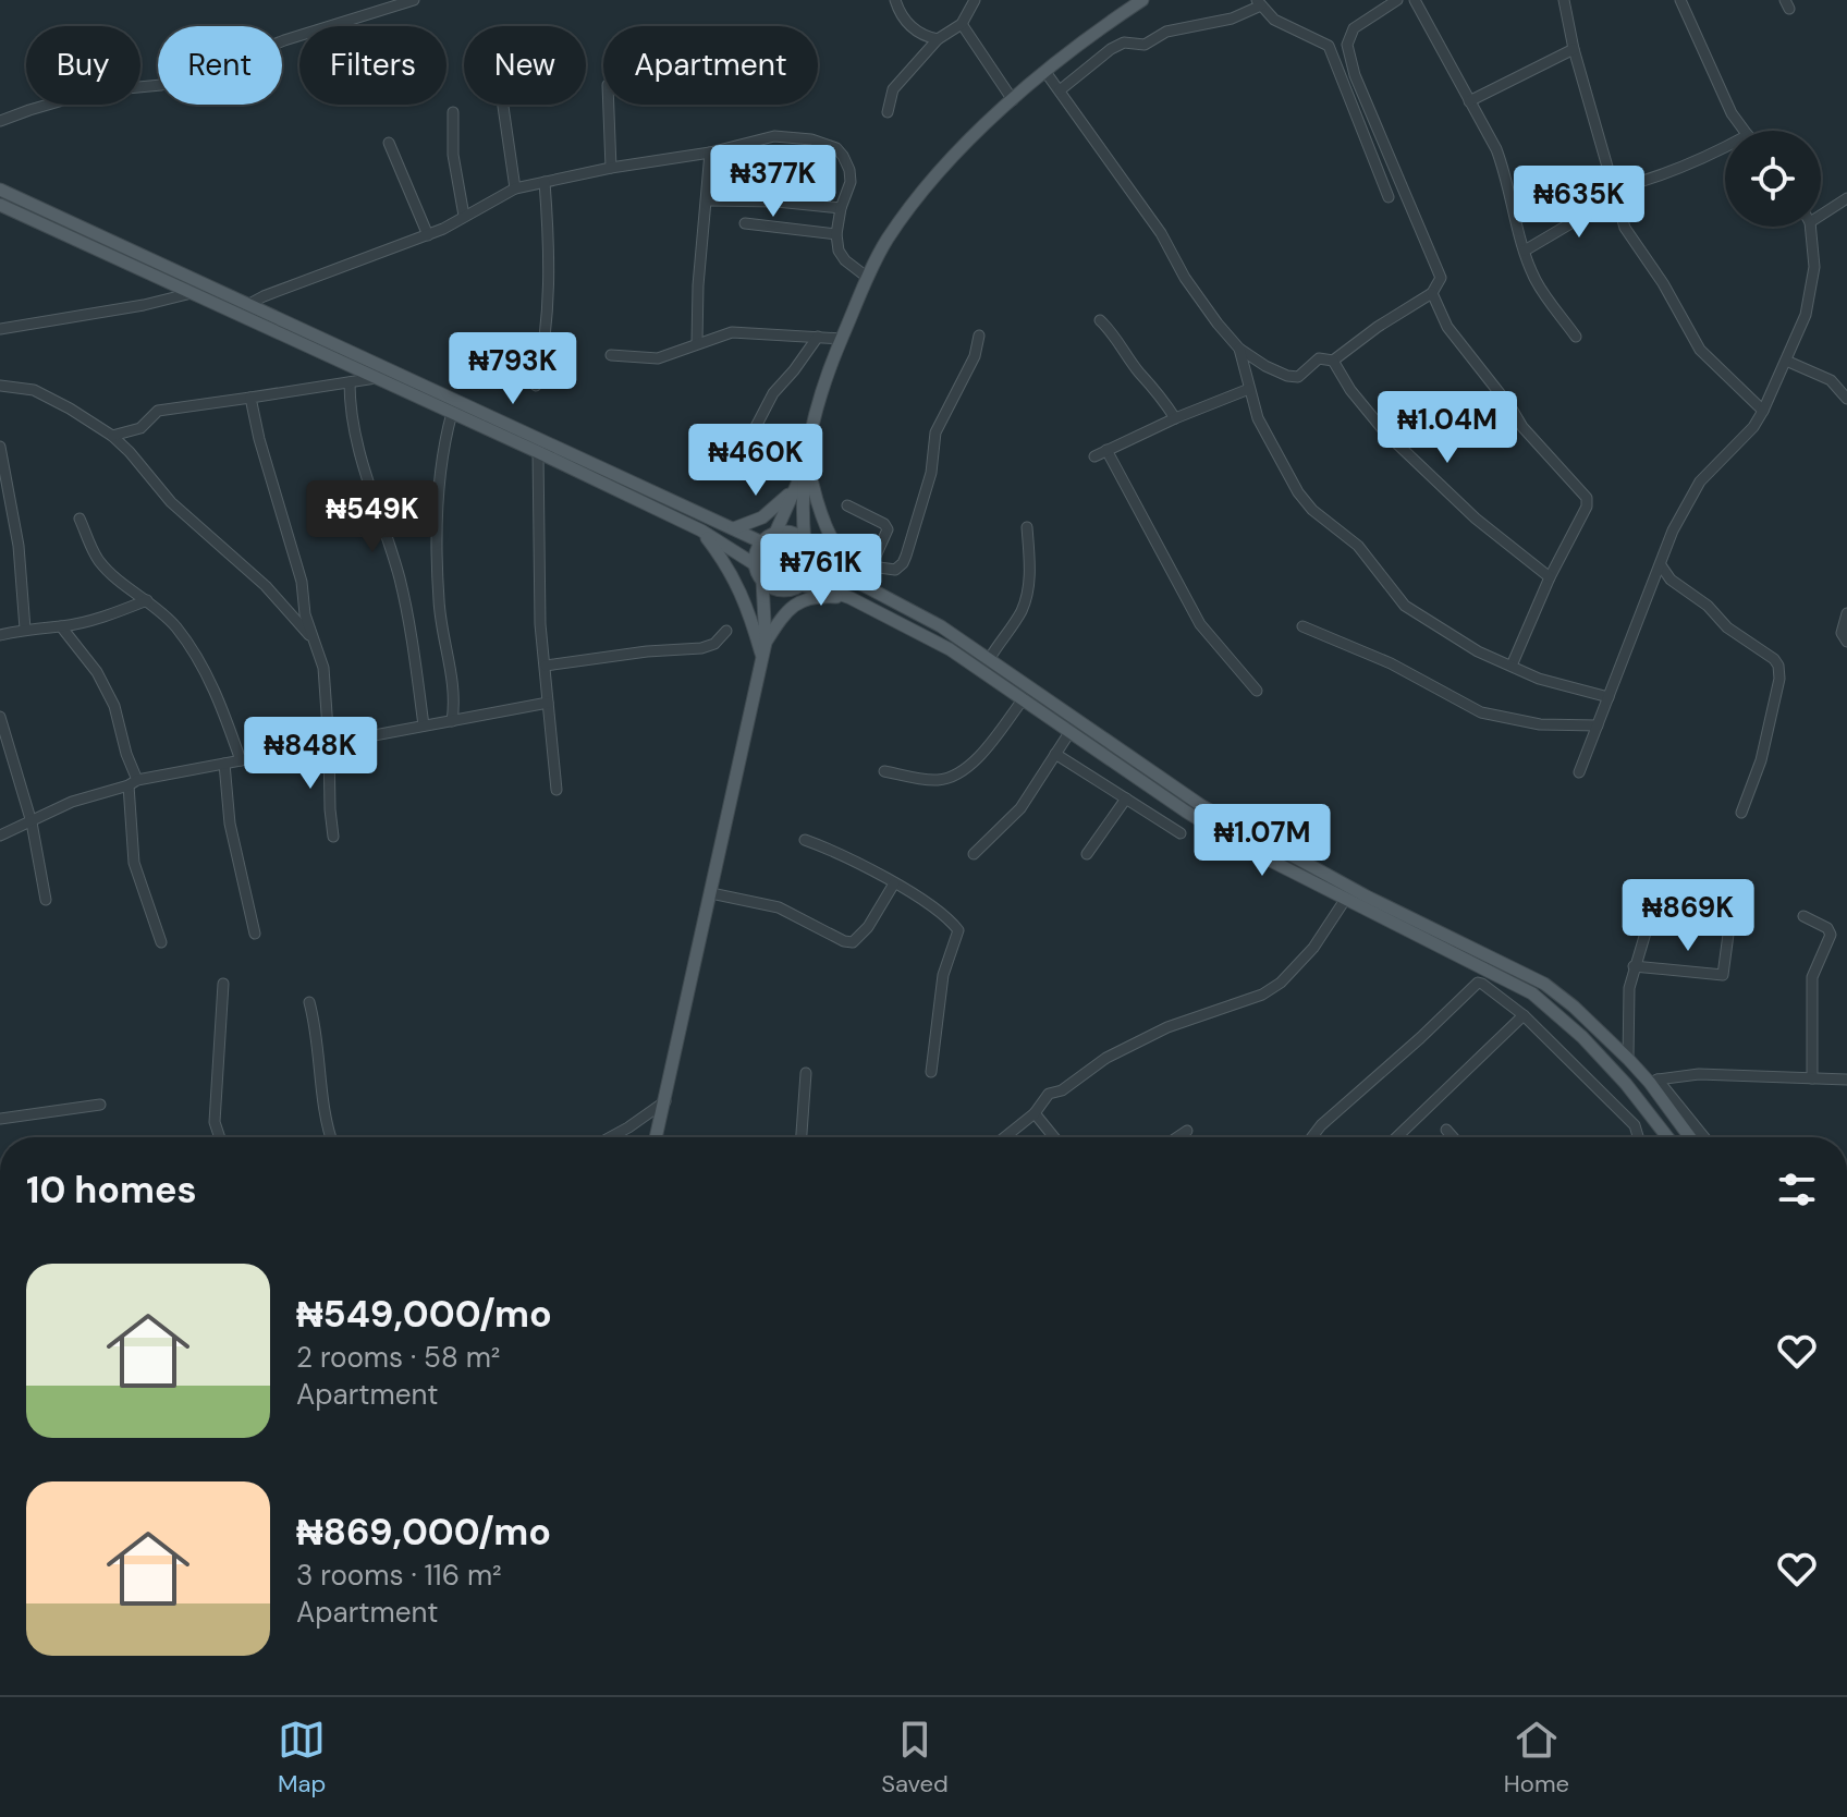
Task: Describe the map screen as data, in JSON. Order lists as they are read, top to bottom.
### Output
{
  "page": {
    "chip": [
      "Buy",
      "Rent",
      "Filters",
      "New",
      "Apartment"
    ],
    "price": [
      "₦377K",
      "₦635K",
      "₦793K",
      "₦1.04M",
      "₦460K",
      "₦549K",
      "₦761K",
      "₦848K",
      "₦1.07M",
      "₦869K"
    ],
    "heading": "10 homes",
    "list": [
      {
        "name": "₦549,000/mo",
        "note": "2 rooms · 58 m² · Apartment"
      },
      {
        "name": "₦869,000/mo",
        "note": "3 rooms · 116 m² · Apartment"
      }
    ],
    "tabs": ["Map", "Saved", "Home"]
  }
}
